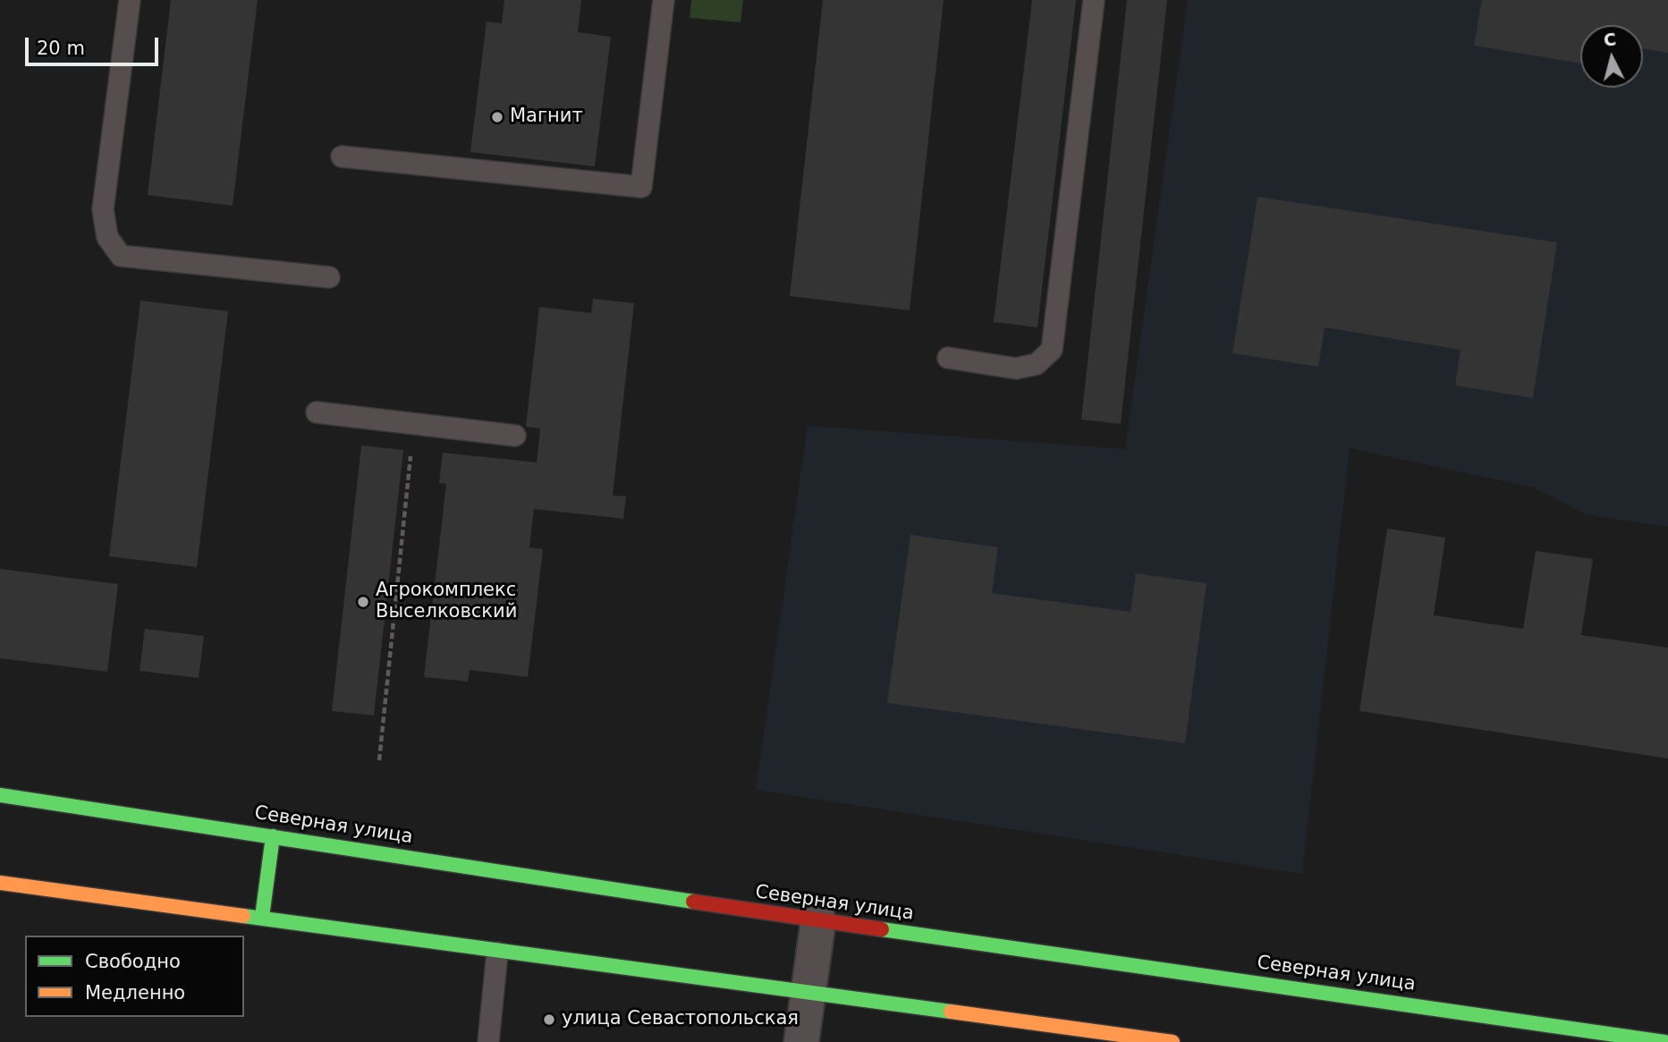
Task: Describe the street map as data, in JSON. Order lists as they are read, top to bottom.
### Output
{
  "streets": {
    "main road": ["Северная улица"]
  },
  "places": ["Магнит", "Агрокомплекс Выселковский", "улица Севастопольская"],
  "legend": ["Свободно", "Медленно"],
  "scale_bar": "20 m",
  "north": "top"
}
